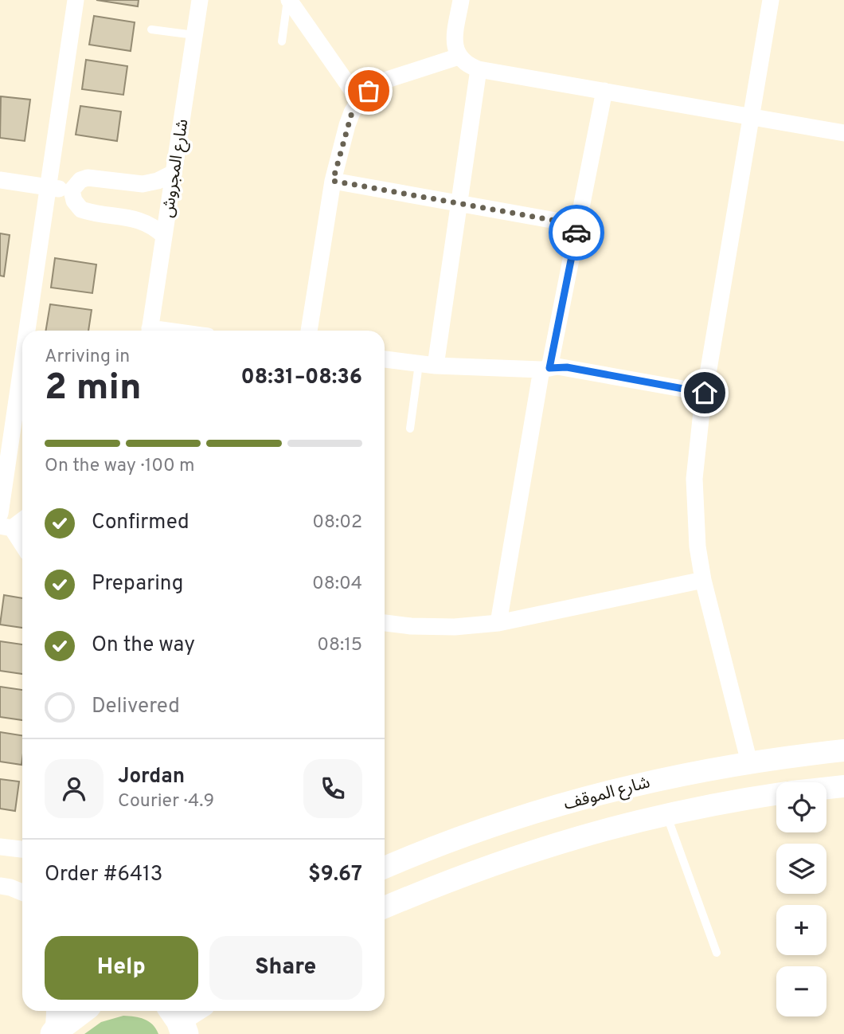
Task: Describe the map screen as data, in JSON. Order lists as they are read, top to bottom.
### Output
{
  "streets": {
    "street": ["شارع المجروش", "شارع الموقف"]
  },
  "page": {
    "heading": ["2 min", "Arriving in", "08:31–08:36"],
    "panel": [
      "Jordan",
      "Courier · 4.9",
      "Order #6413",
      "$9.67"
    ],
    "bar": "On the way · 100 m",
    "list": [
      ["Confirmed", "08:02"],
      ["Preparing", "08:04"],
      ["On the way", "08:15"],
      "Delivered"
    ],
    "map_buttons": ["+", "−"],
    "buttons": ["Help", "Share"]
  }
}
